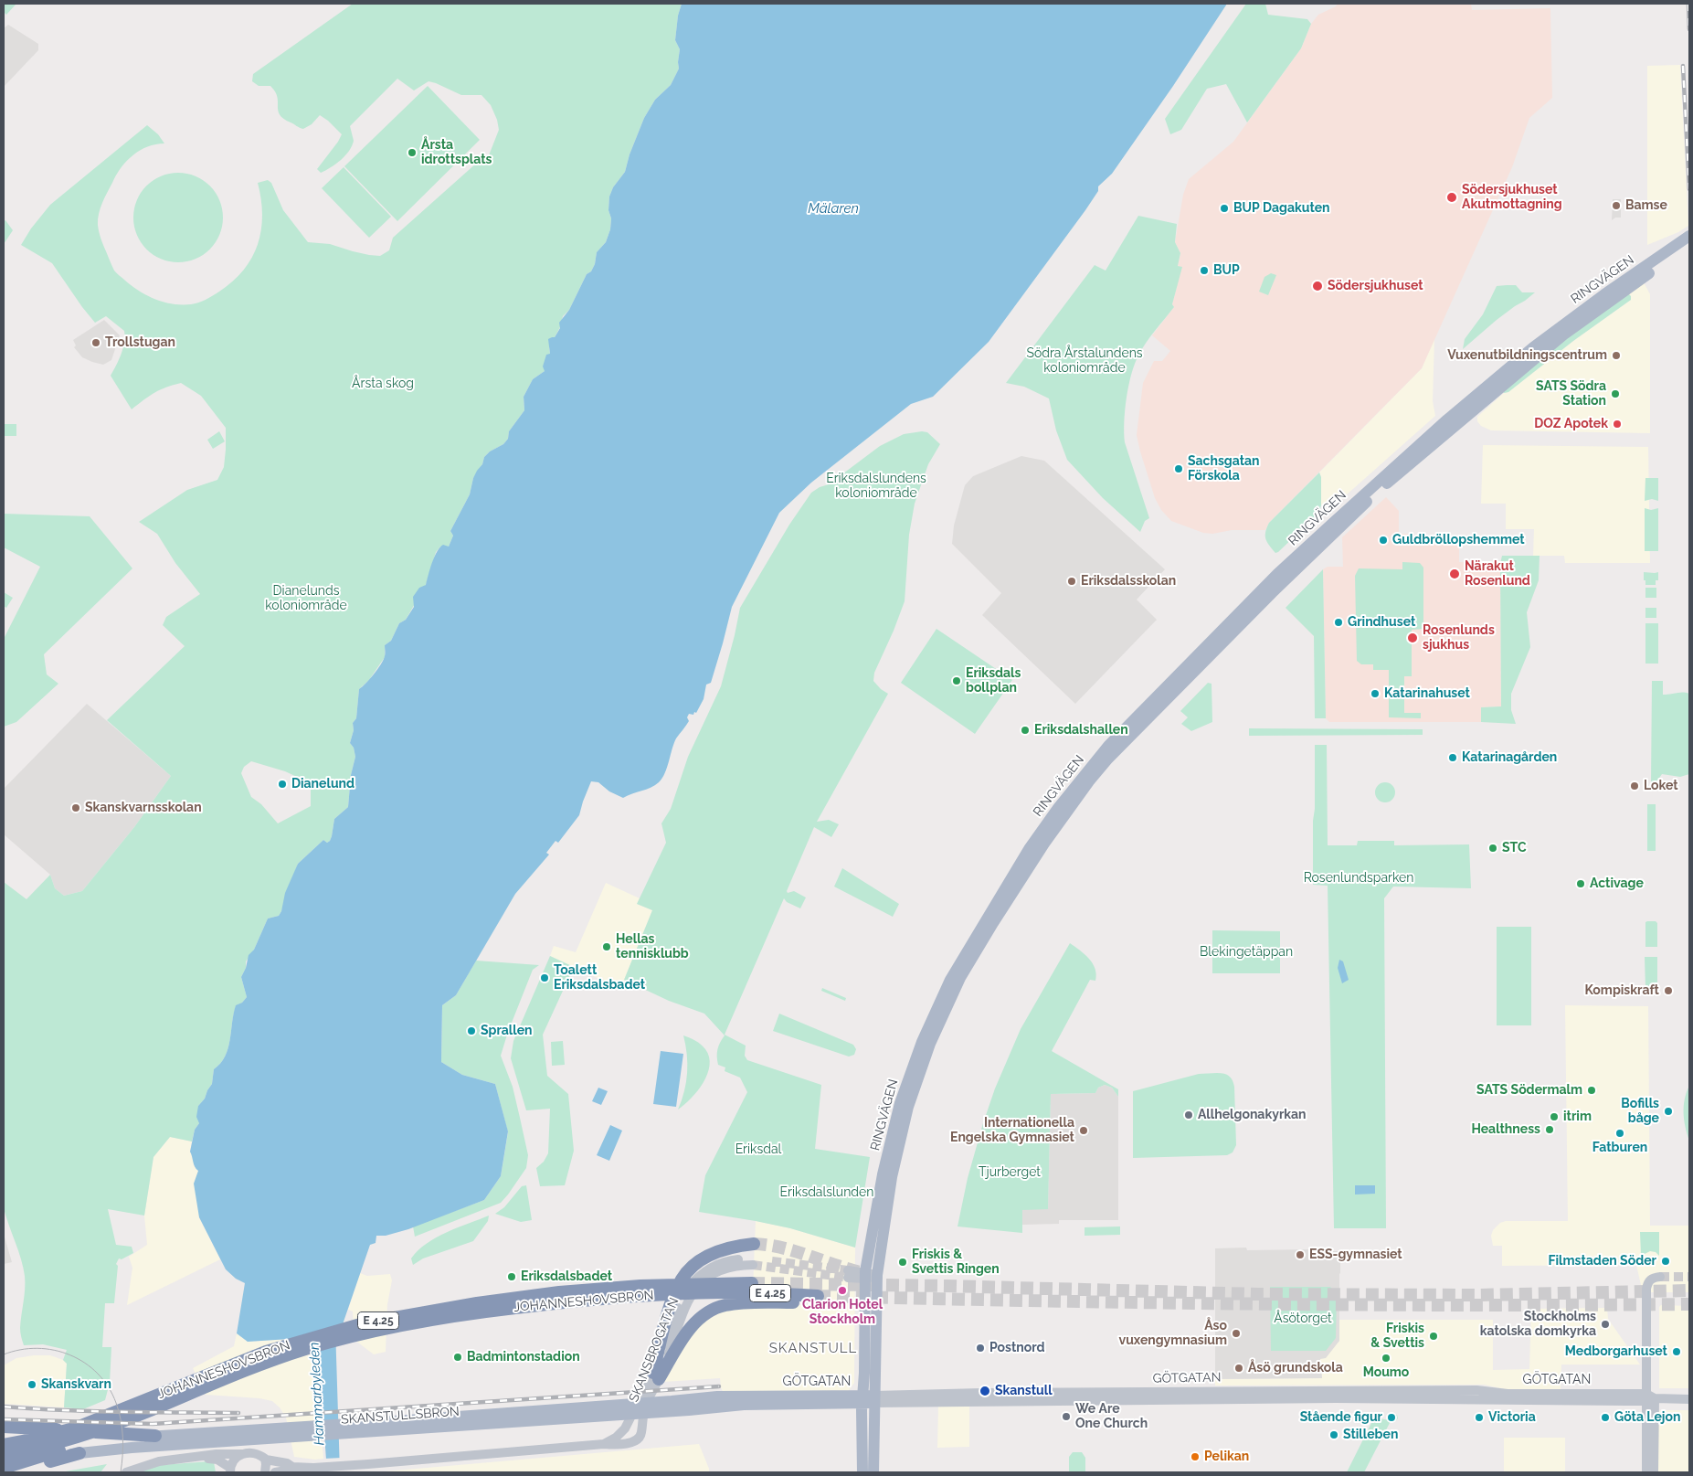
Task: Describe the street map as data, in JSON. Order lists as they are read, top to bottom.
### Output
{
  "streets": {
    "highway": ["E 4.25", "JOHANNESHOVSBRON"],
    "main road": ["RINGVÄGEN", "GÖTGATAN", "SKANSTULLSBRON"],
    "street": ["SKANSBROGATAN"]
  },
  "crossings": [
    ["RINGVÄGEN", "GÖTGATAN"],
    ["E 4.25", "JOHANNESHOVSBRON"],
    ["GÖTGATAN", "SKANSTULLSBRON"]
  ],
  "districts": ["SKANSTULL"],
  "water": ["Mälaren", "Hammarbyleden"],
  "parks": [
    "Södra Årstalundens koloniområde",
    "Årsta skog",
    "Eriksdalslundens koloniområde",
    "Dianelunds koloniområde",
    "Rosenlundsparken",
    "Blekingetäppan",
    "Eriksdal",
    "Tjurberget",
    "Eriksdalslunden",
    "Åsötorget"
  ],
  "places": [
    "Årsta idrottsplats",
    "Södersjukhuset Akutmottagning",
    "Bamse",
    "BUP Dagakuten",
    "BUP",
    "Södersjukhuset",
    "Trollstugan",
    "Vuxenutbildningscentrum",
    "SATS Södra Station",
    "DOZ Apotek",
    "Sachsgatan Förskola",
    "Guldbröllopshemmet",
    "Närakut Rosenlund",
    "Eriksdalsskolan",
    "Grindhuset",
    "Rosenlunds sjukhus",
    "Eriksdals bollplan",
    "Katarinahuset",
    "Eriksdalshallen",
    "Katarinagården",
    "Dianelund",
    "Loket",
    "Skanskvarnsskolan",
    "STC",
    "Activage",
    "Hellas tennisklubb",
    "Toalett Eriksdalsbadet",
    "Kompiskraft",
    "Sprallen",
    "SATS Södermalm",
    "Bofills båge",
    "Allhelgonakyrkan",
    "itrim",
    "Healthness",
    "Internationella Engelska Gymnasiet",
    "Fatburen",
    "ESS-gymnasiet",
    "Filmstaden Söder",
    "Friskis & Svettis Ringen",
    "Eriksdalsbadet",
    "Clarion Hotel Stockholm",
    "Stockholms katolska domkyrka",
    "Åso vuxengymnasium",
    "Friskis & Svettis",
    "Postnord",
    "Medborgarhuset",
    "Badmintonstadion",
    "Moumo",
    "Åsö grundskola",
    "Skanskvarn",
    "Skanstull",
    "We Are One Church",
    "Stående figur",
    "Victoria",
    "Göta Lejon",
    "Stilleben",
    "Pelikan"
  ]
}
